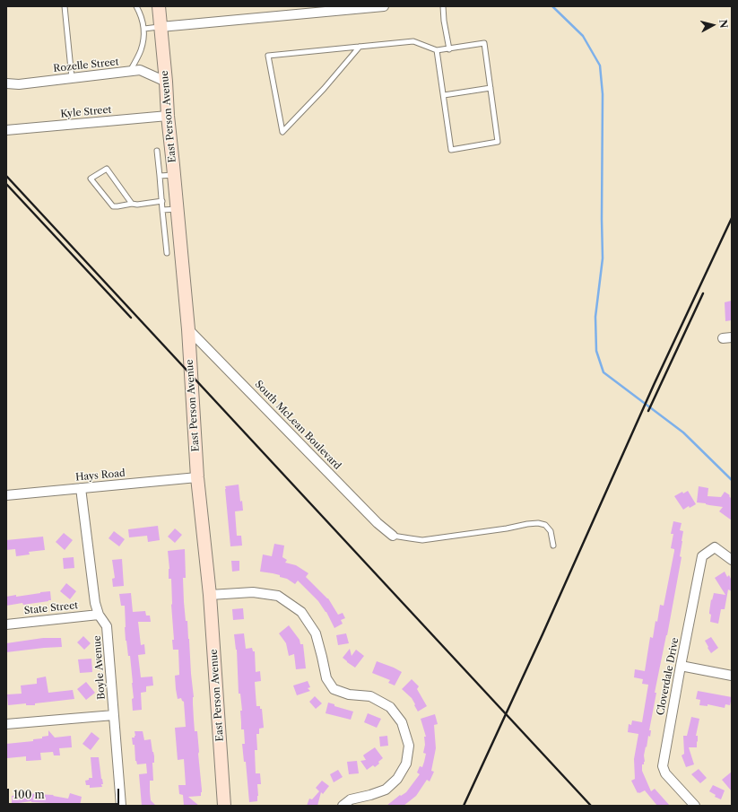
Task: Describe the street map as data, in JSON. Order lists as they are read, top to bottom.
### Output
{
  "streets": {
    "main road": ["East Person Avenue"],
    "street": [
      "Rozelle Street",
      "Kyle Street",
      "South McLean Boulevard",
      "Hays Road",
      "State Street",
      "Boyle Avenue",
      "Cloverdale Drive"
    ]
  },
  "crossings": [
    ["Rozelle Street", "East Person Avenue"],
    ["Kyle Street", "East Person Avenue"],
    ["East Person Avenue", "South McLean Boulevard"],
    ["East Person Avenue", "Hays Road"],
    ["Hays Road", "Boyle Avenue"],
    ["State Street", "Boyle Avenue"]
  ],
  "scale_bar": "100 m",
  "north": "right"
}
